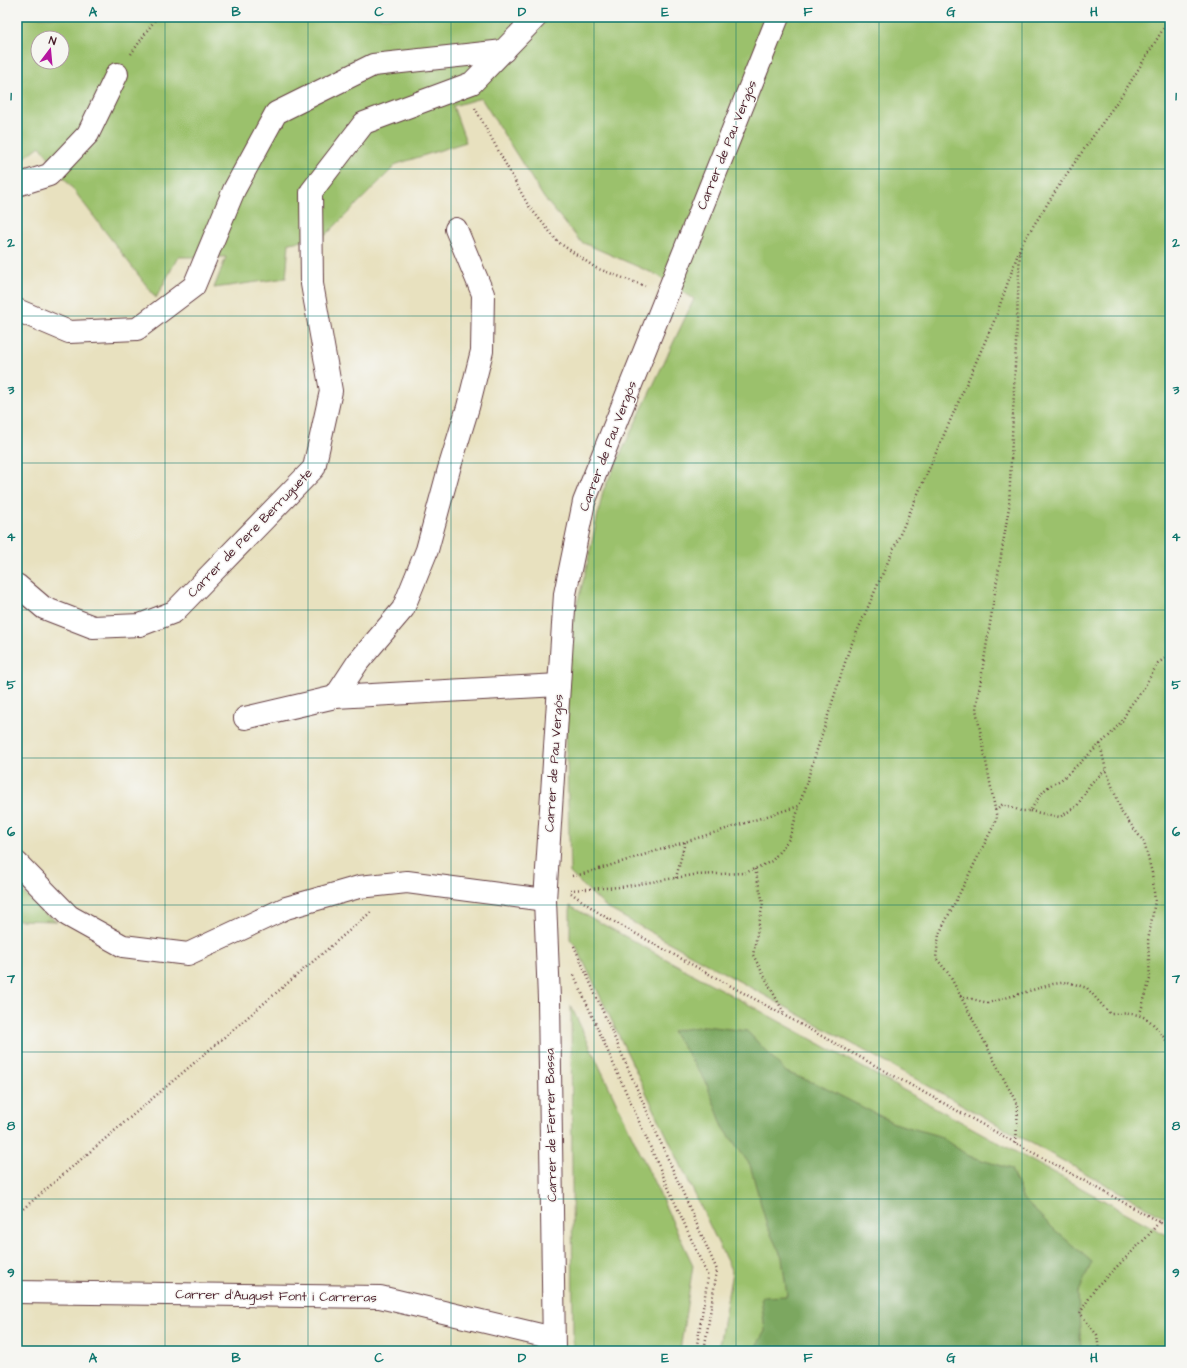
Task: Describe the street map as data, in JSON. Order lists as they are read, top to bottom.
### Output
{
  "streets": {
    "street": [
      "Carrer de Pau Vergós",
      "Carrer de Pere Berruguete",
      "Carrer de Ferrer Bassa",
      "Carrer d'August Font i Carreras"
    ]
  },
  "crossings": [
    ["Carrer de Pau Vergós", "Carrer de Ferrer Bassa"],
    ["Carrer de Ferrer Bassa", "Carrer d'August Font i Carreras"]
  ],
  "north": "top",
  "grid": {
    "columns": [
      "A",
      "B",
      "C",
      "D",
      "E",
      "F",
      "G",
      "H"
    ],
    "rows": [
      "1",
      "2",
      "3",
      "4",
      "5",
      "6",
      "7",
      "8",
      "9"
    ]
  }
}
